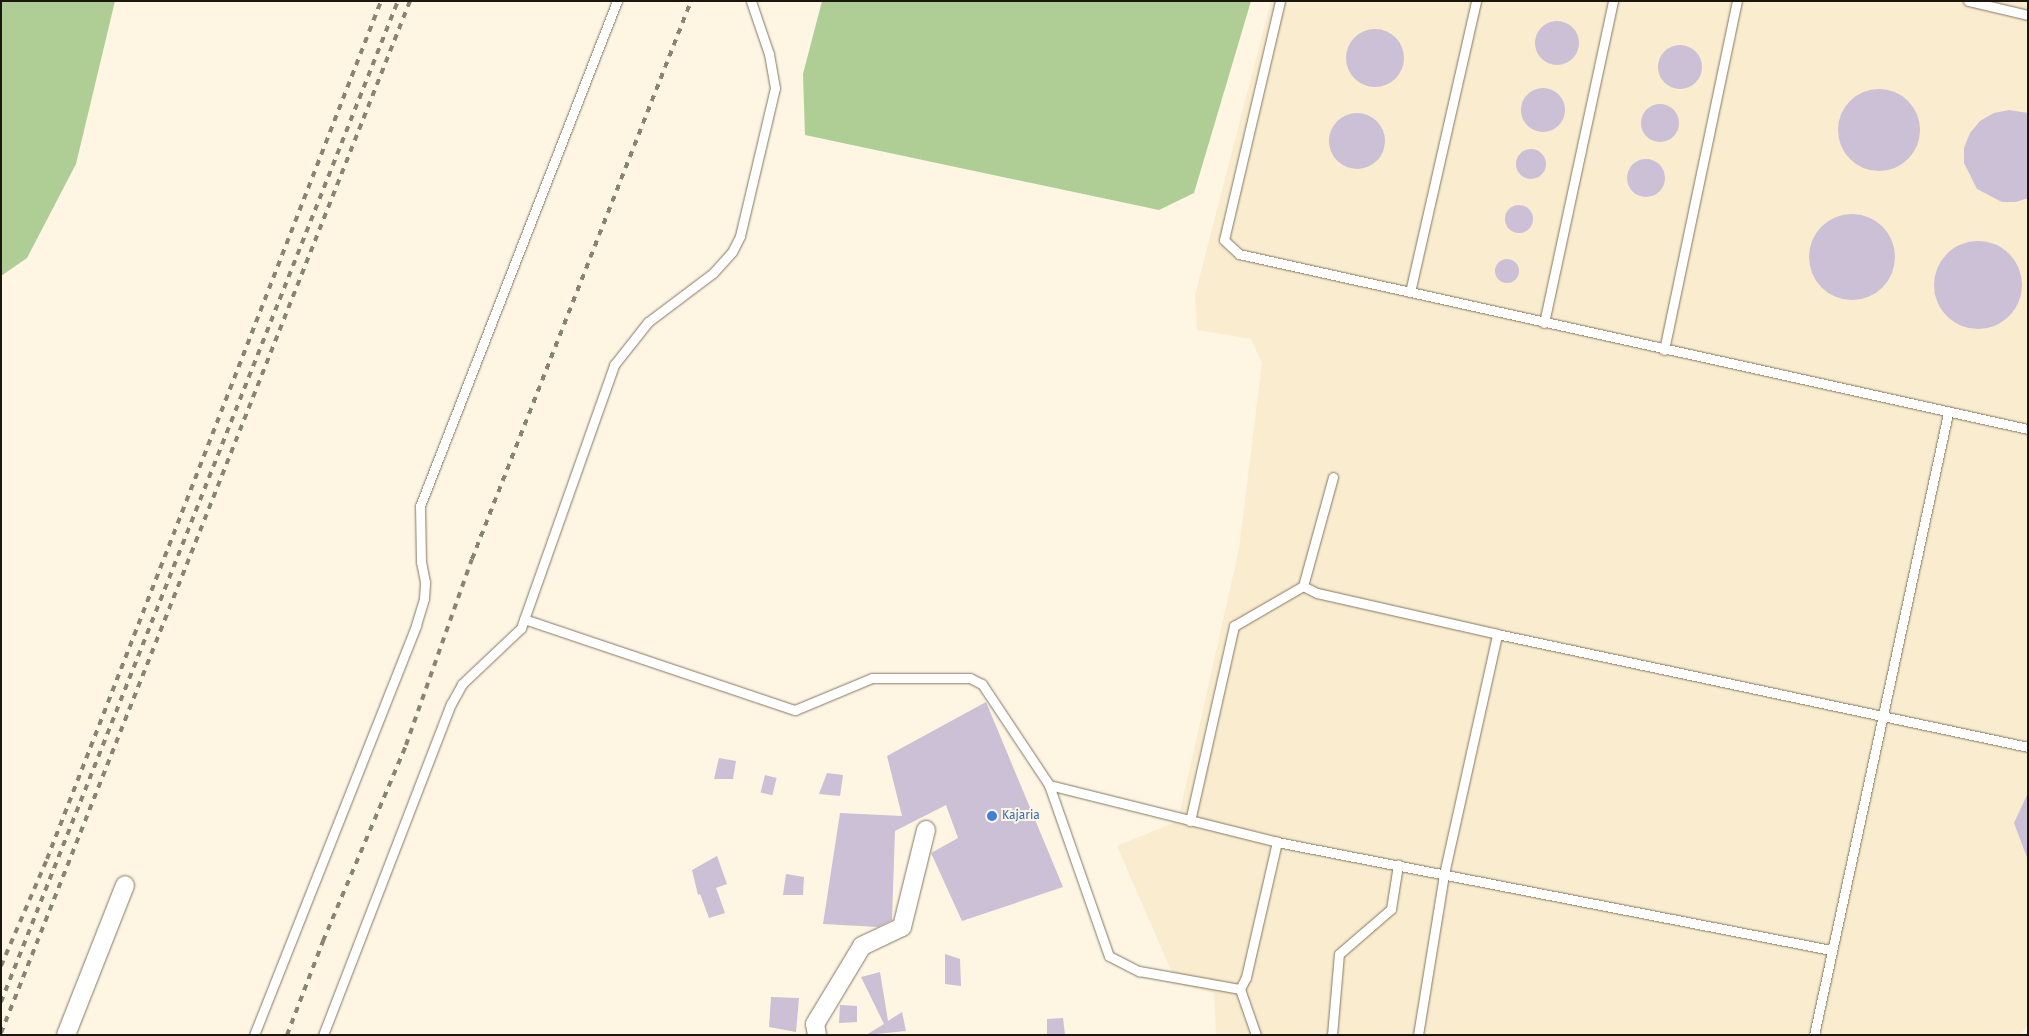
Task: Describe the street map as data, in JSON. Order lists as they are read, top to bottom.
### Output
{
  "places": ["Kajaria"]
}
